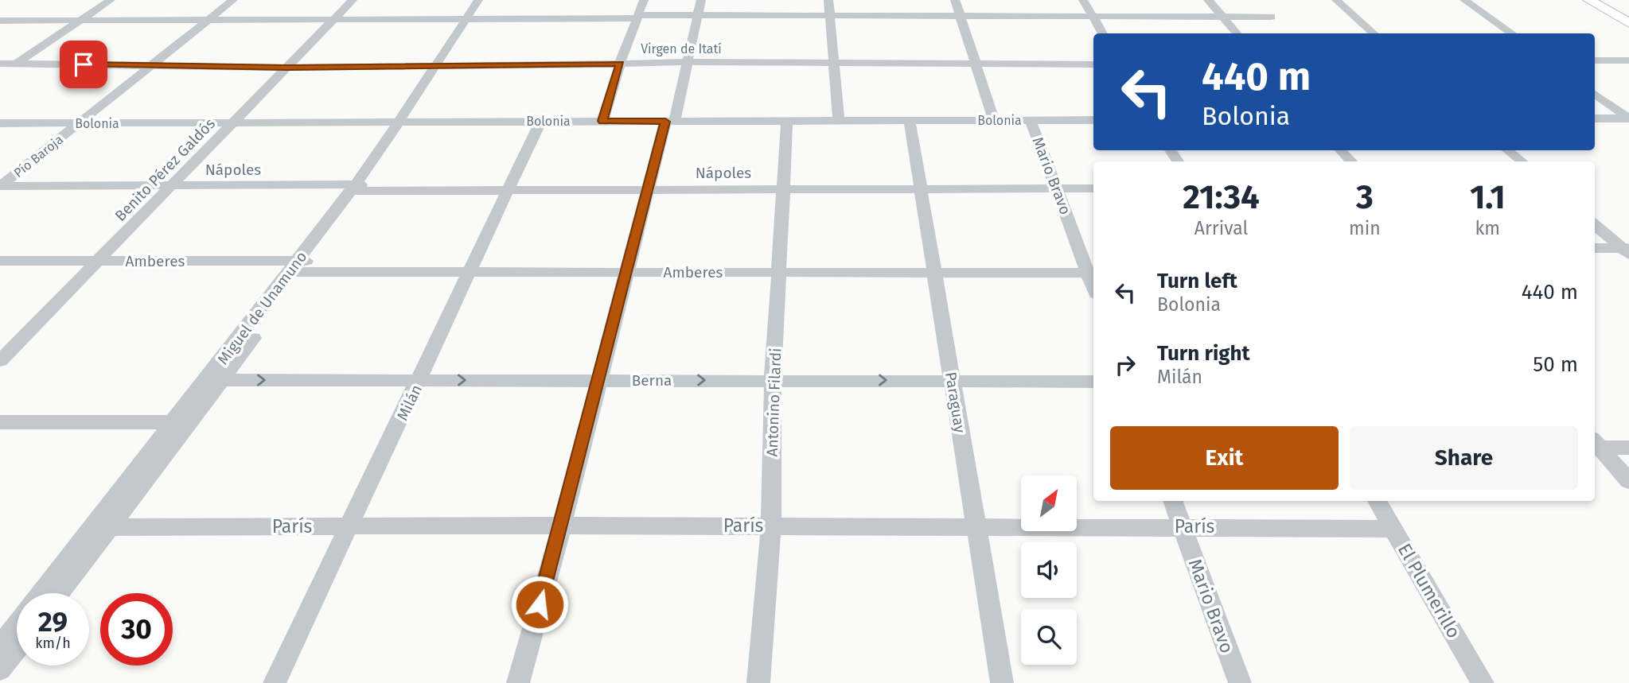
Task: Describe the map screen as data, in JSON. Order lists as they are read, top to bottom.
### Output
{
  "streets": {
    "street": [
      "Virgen de Itatí",
      "Bolonia",
      "Pío Baroja",
      "Benito Pérez Galdós",
      "Nápoles",
      "Mario Bravo",
      "Amberes",
      "Miguel de Unamuno",
      "Berna",
      "Milán",
      "Antonino Filardi",
      "Paraguay",
      "París",
      "El Plumerillo"
    ]
  },
  "crossings": [
    ["Virgen de Itatí", "Pío Baroja"],
    ["Virgen de Itatí", "Benito Pérez Galdós"],
    ["Virgen de Itatí", "Miguel de Unamuno"],
    ["Bolonia", "Pío Baroja"],
    ["Bolonia", "Benito Pérez Galdós"],
    ["Bolonia", "Mario Bravo"],
    ["Bolonia", "Miguel de Unamuno"],
    ["Bolonia", "Milán"],
    ["Bolonia", "Antonino Filardi"],
    ["Bolonia", "Paraguay"],
    ["Pío Baroja", "Nápoles"],
    ["Benito Pérez Galdós", "Nápoles"],
    ["Benito Pérez Galdós", "Amberes"],
    ["Nápoles", "Mario Bravo"],
    ["Nápoles", "Miguel de Unamuno"],
    ["Nápoles", "Milán"],
    ["Nápoles", "Antonino Filardi"],
    ["Nápoles", "Paraguay"],
    ["Mario Bravo", "Amberes"],
    ["Mario Bravo", "París"],
    ["Amberes", "Miguel de Unamuno"],
    ["Amberes", "Milán"],
    ["Amberes", "Antonino Filardi"],
    ["Amberes", "Paraguay"],
    ["Miguel de Unamuno", "Berna"],
    ["Miguel de Unamuno", "París"],
    ["Berna", "Milán"],
    ["Berna", "Antonino Filardi"],
    ["Berna", "Paraguay"],
    ["Milán", "París"],
    ["Antonino Filardi", "París"],
    ["Paraguay", "París"],
    ["París", "El Plumerillo"]
  ],
  "one_way": ["Berna"],
  "north": "top right",
  "page": {
    "turn": ["440 m", "Bolonia"],
    "eta": [
      "21:34",
      "Arrival",
      "3",
      "min",
      "1.1",
      "km"
    ],
    "list": [
      {
        "name": "Turn left",
        "note": "Bolonia",
        "value": "440 m"
      },
      {
        "name": "Turn right",
        "note": "Milán",
        "value": "50 m"
      }
    ],
    "buttons": ["Exit", "Share"],
    "speed": "29 km/h",
    "limit": "30"
  }
}
